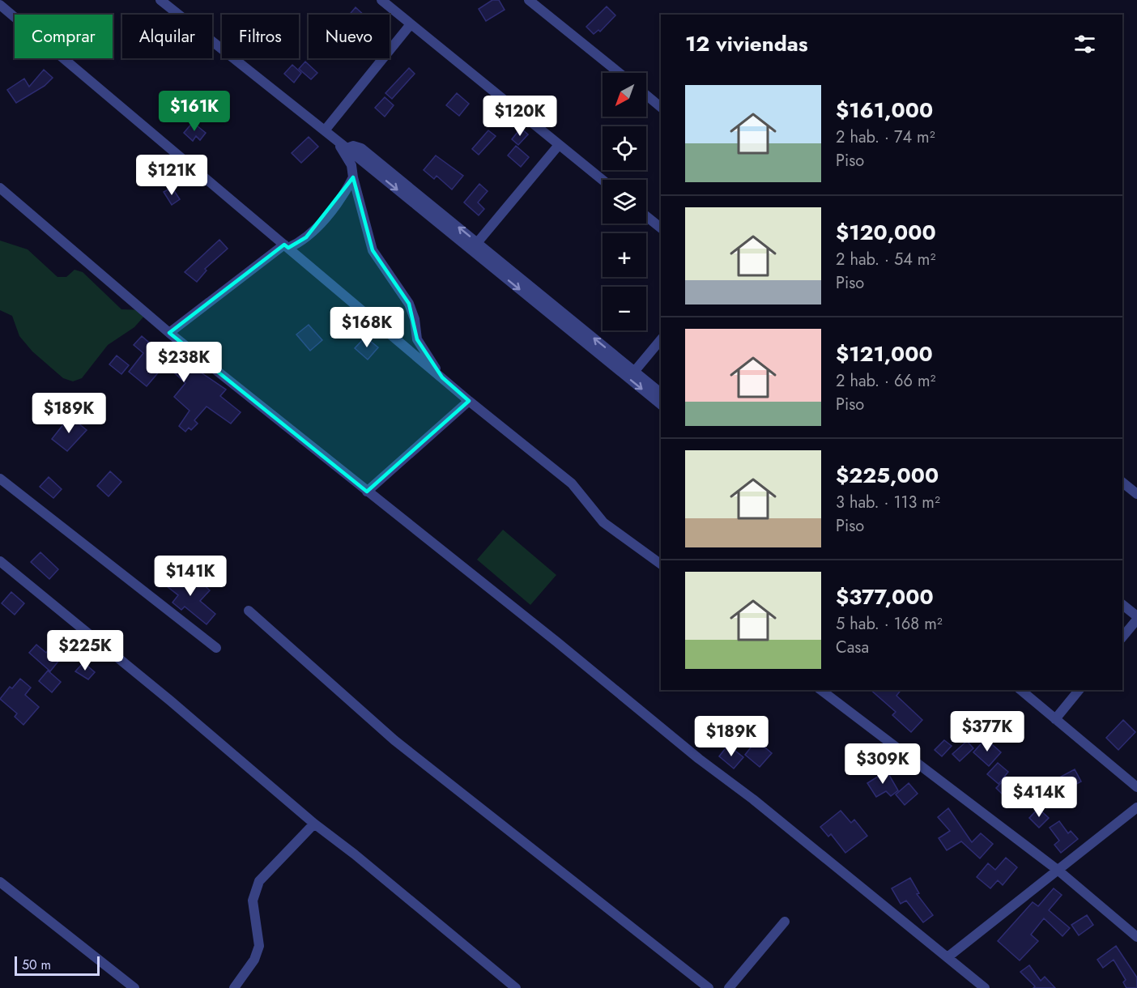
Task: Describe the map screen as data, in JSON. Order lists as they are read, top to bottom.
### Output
{
  "scale_bar": "50 m",
  "north": "bottom left",
  "page": {
    "chip": [
      "Comprar",
      "Alquilar",
      "Filtros",
      "Nuevo"
    ],
    "heading": "12 viviendas",
    "map_buttons": ["+", "−"],
    "list": [
      {
        "name": "$161,000",
        "note": "2 hab. · 74 m² · Piso"
      },
      {
        "name": "$120,000",
        "note": "2 hab. · 54 m² · Piso"
      },
      {
        "name": "$121,000",
        "note": "2 hab. · 66 m² · Piso"
      },
      {
        "name": "$225,000",
        "note": "3 hab. · 113 m² · Piso"
      },
      {
        "name": "$377,000",
        "note": "5 hab. · 168 m² · Casa"
      }
    ],
    "price": [
      "$161K",
      "$120K",
      "$121K",
      "$168K",
      "$238K",
      "$189K",
      "$141K",
      "$225K",
      "$377K",
      "$189K",
      "$309K",
      "$414K"
    ],
    "scale": "50 m"
  }
}
